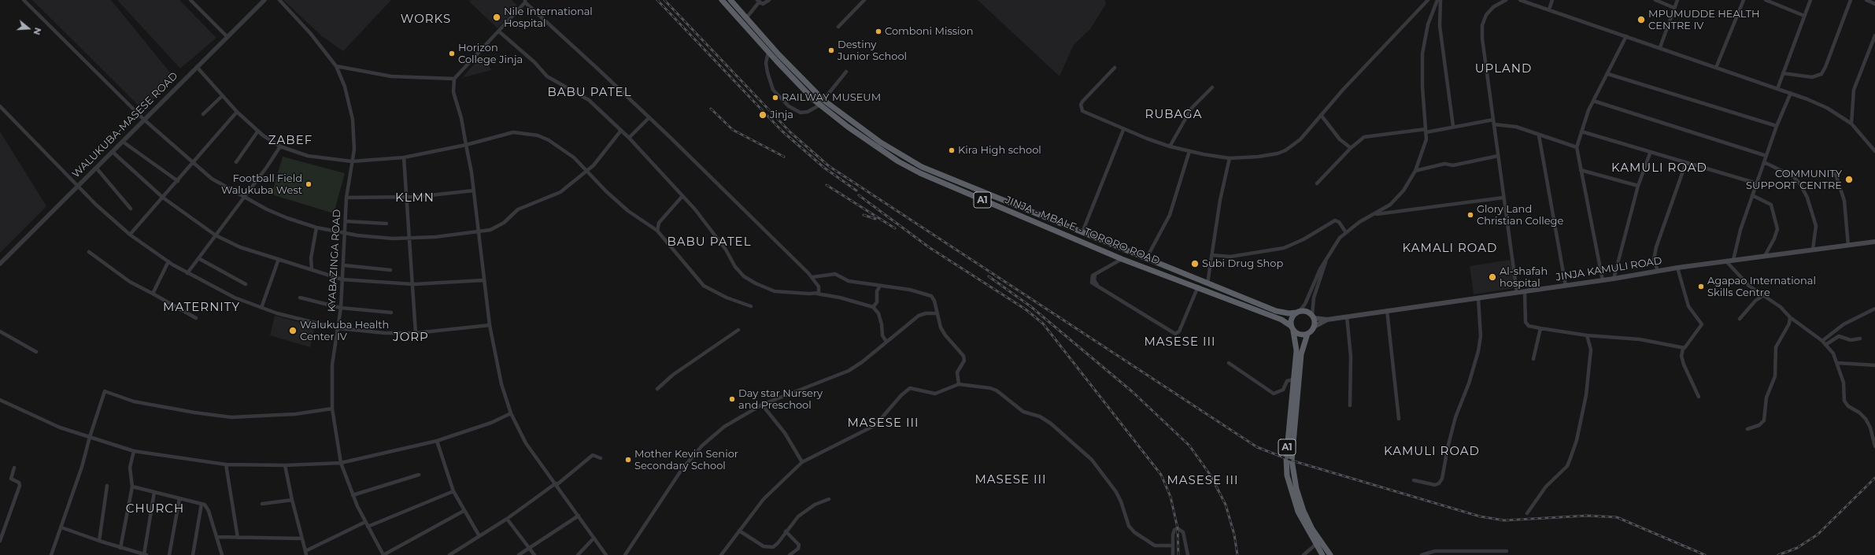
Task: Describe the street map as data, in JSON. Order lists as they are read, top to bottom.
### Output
{
  "streets": {
    "highway": ["A1", "JINJA - MBALE - TORORO ROAD"],
    "main road": ["JINJA KAMULI ROAD"],
    "street": ["WALUKUBA-MASESE ROAD", "KYABAZINGA ROAD"]
  },
  "crossings": [
    ["A1", "JINJA - MBALE - TORORO ROAD"],
    ["A1", "JINJA KAMULI ROAD"],
    ["JINJA - MBALE - TORORO ROAD", "JINJA KAMULI ROAD"]
  ],
  "districts": [
    "WORKS",
    "UPLAND",
    "BABU PATEL",
    "RUBAGA",
    "ZABEF",
    "KAMULI ROAD",
    "KLMN",
    "BABU PATEL",
    "KAMALI ROAD",
    "MATERNITY",
    "JORP",
    "MASESE III",
    "MASESE III",
    "KAMULI ROAD",
    "MASESE III",
    "MASESE III",
    "CHURCH"
  ],
  "places": [
    "Nile International Hospital",
    "MPUMUDDE HEALTH CENTRE IV",
    "Comboni Mission",
    "Destiny Junior School",
    "Horizon College Jinja",
    "RAILWAY MUSEUM",
    "Jinja",
    "Kira High school",
    "COMMUNITY SUPPORT CENTRE",
    "Football Field Walukuba West",
    "Glory Land Christian College",
    "Subi Drug Shop",
    "Al-shafah hospital",
    "Agapao International Skills Centre",
    "Walukuba Health Center IV",
    "Day star Nursery and Preschool",
    "Mother Kevin Senior Secondary School"
  ],
  "north": "right"
}
